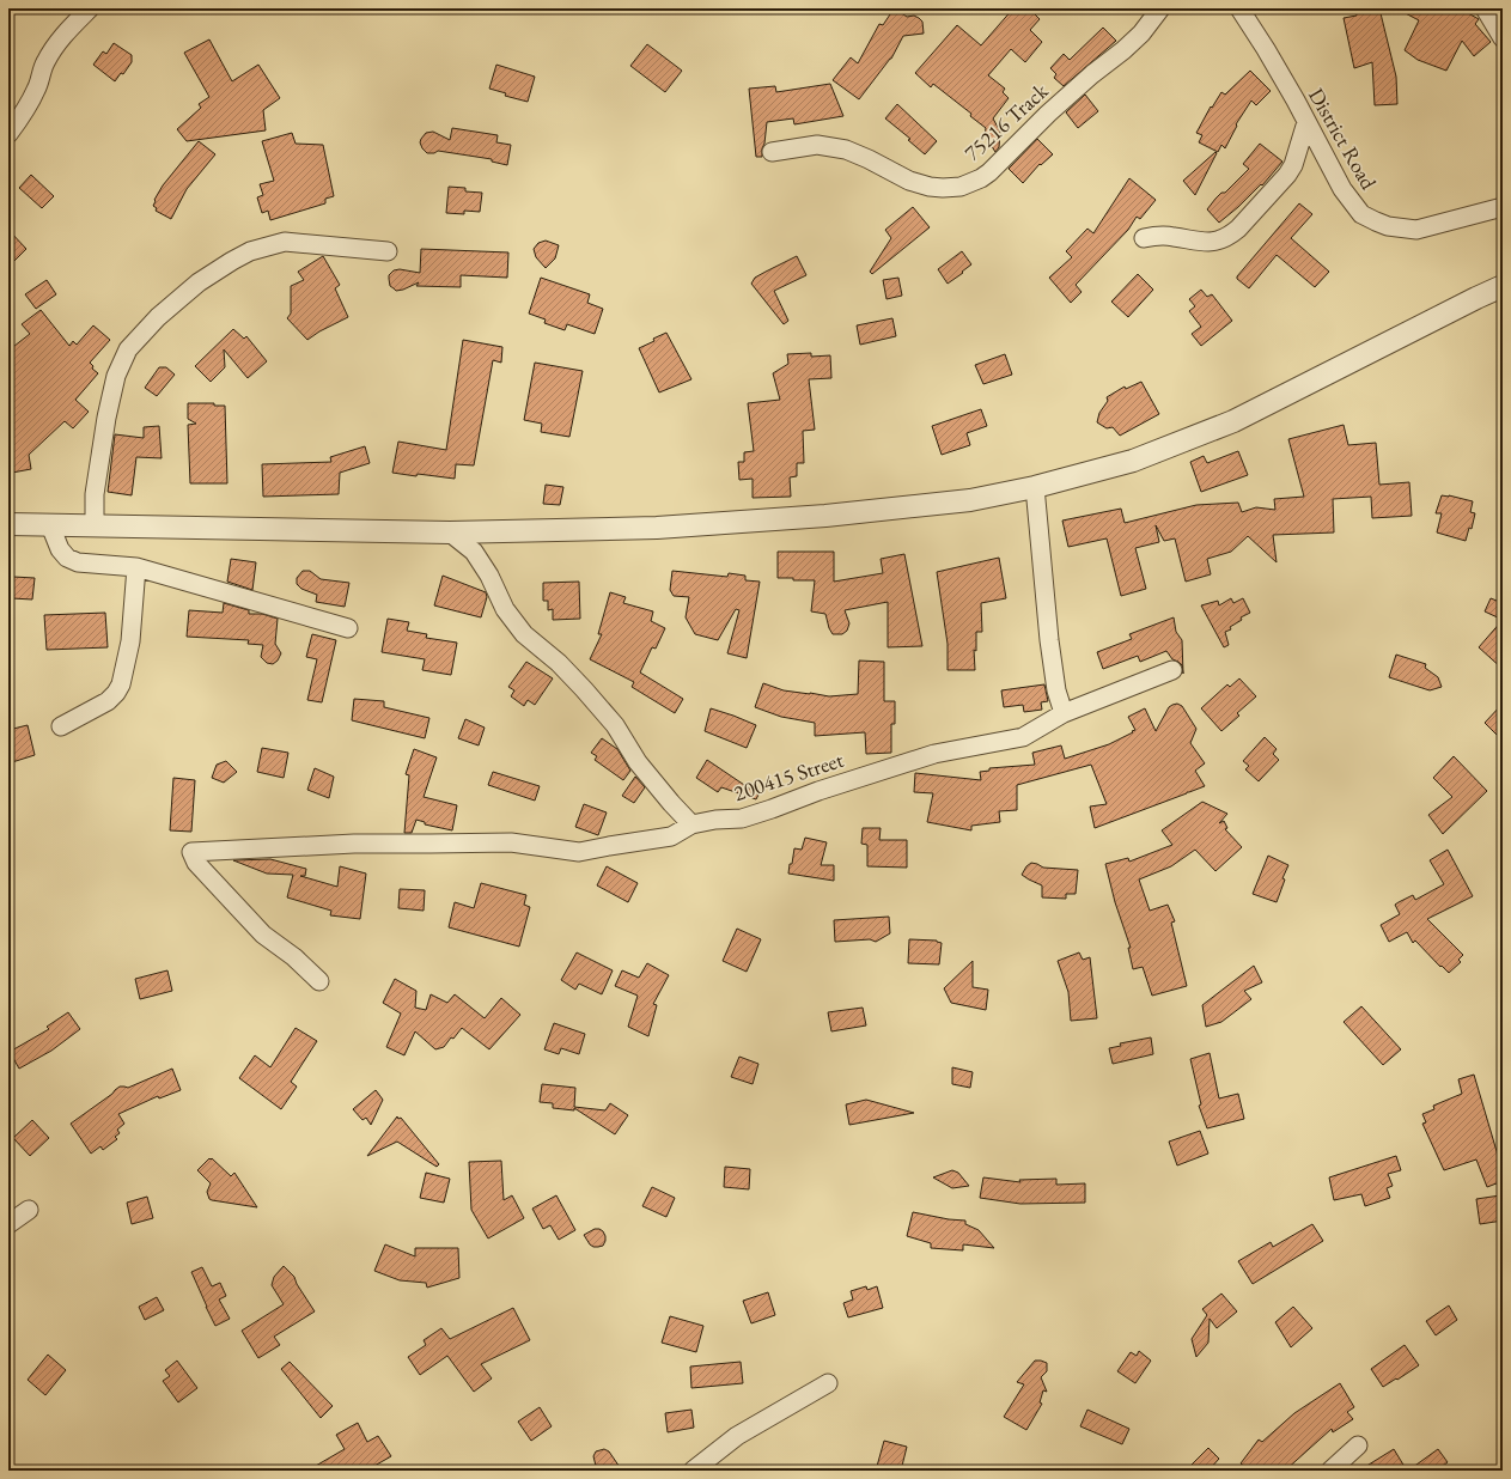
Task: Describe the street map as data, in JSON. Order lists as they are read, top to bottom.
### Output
{
  "streets": {
    "street": ["75216 Track", "District Road", "200415 Street"]
  }
}
